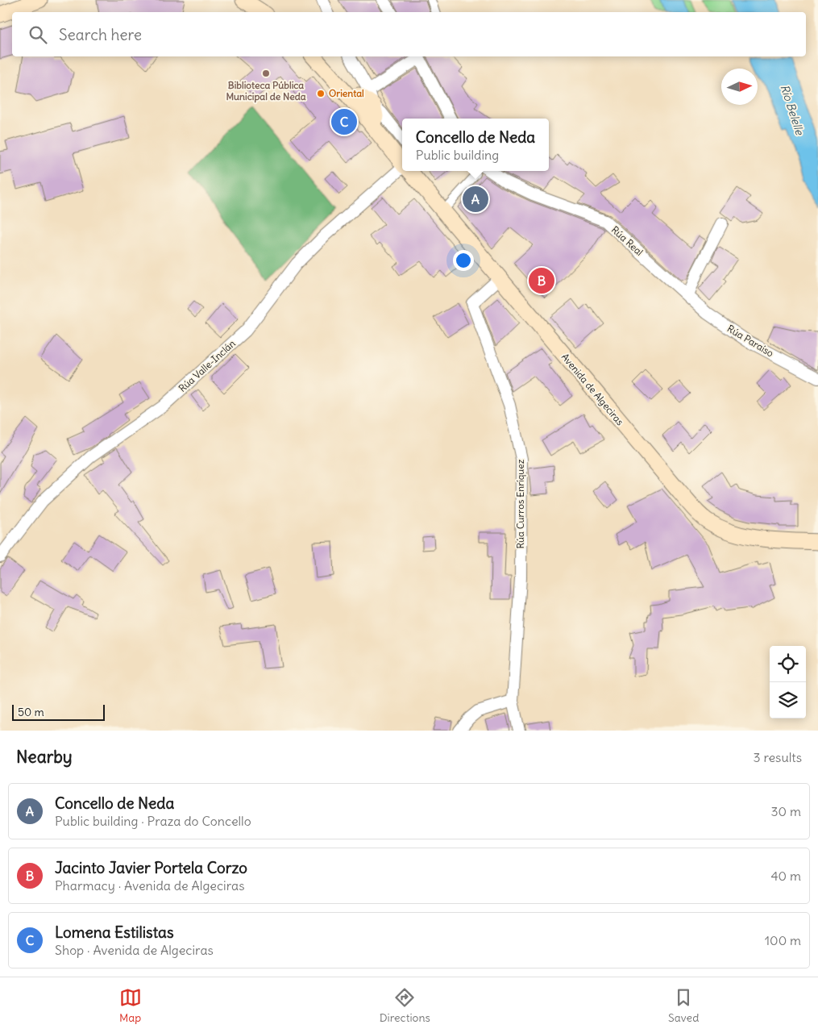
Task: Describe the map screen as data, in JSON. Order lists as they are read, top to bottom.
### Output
{
  "streets": {
    "main road": ["Avenida de Algeciras"],
    "street": [
      "Rúa Real",
      "Rúa Paraíso",
      "Rúa Valle-Inclán",
      "Rúa Curros Enríquez"
    ]
  },
  "crossings": [
    ["Rúa Real", "Rúa Paraíso"],
    ["Avenida de Algeciras", "Rúa Curros Enríquez"]
  ],
  "water": ["Río Belelle"],
  "places": ["Biblioteca Pública Municipal de Neda", "Oriental"],
  "scale_bar": "50 m",
  "north": "right",
  "page": {
    "search": "Search here",
    "pins": ["C", "A", "B"],
    "popup": ["Concello de Neda", "Public building"],
    "scale": "50 m",
    "heading": ["Nearby", "3 results"],
    "list": [
      {
        "mark": "A",
        "name": "Concello de Neda",
        "note": "Public building · Praza do Concello",
        "value": "30 m"
      },
      {
        "mark": "B",
        "name": "Jacinto Javier Portela Corzo",
        "note": "Pharmacy · Avenida de Algeciras",
        "value": "40 m"
      },
      {
        "mark": "C",
        "name": "Lomena Estilistas",
        "note": "Shop · Avenida de Algeciras",
        "value": "100 m"
      }
    ],
    "nav": ["Map", "Directions", "Saved"]
  }
}
